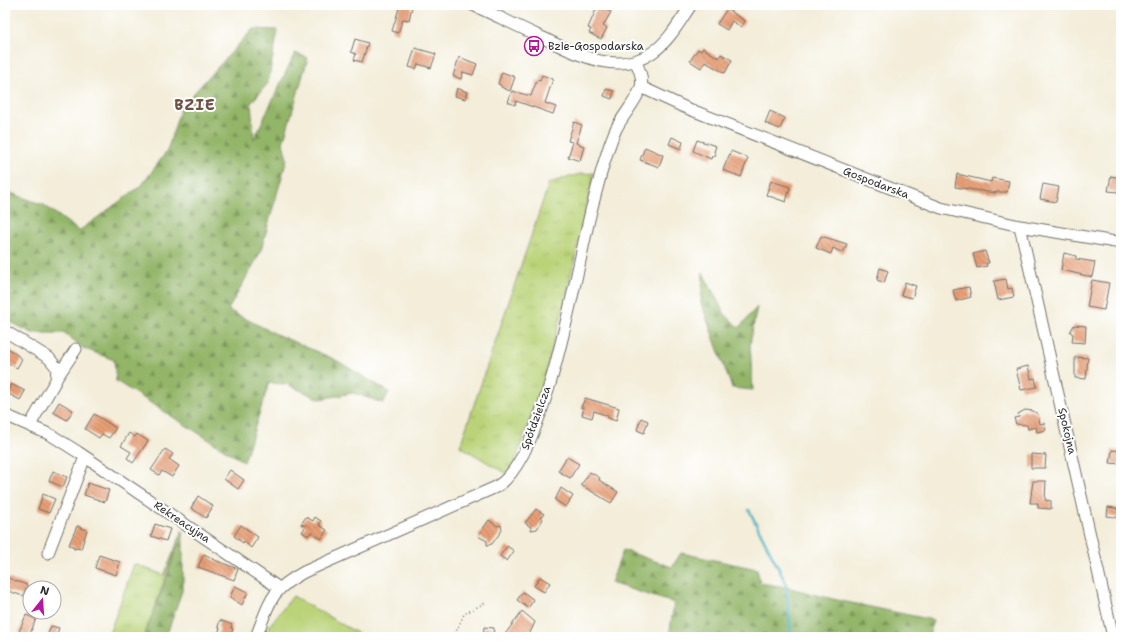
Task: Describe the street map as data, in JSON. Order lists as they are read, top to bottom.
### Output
{
  "streets": {
    "street": [
      "Gospodarska",
      "Spółdzielcza",
      "Spokojna",
      "Rekreacyjna"
    ]
  },
  "crossings": [
    ["Gospodarska", "Spółdzielcza"],
    ["Gospodarska", "Spokojna"],
    ["Spółdzielcza", "Rekreacyjna"]
  ],
  "districts": ["BZIE"],
  "places": {
    "bus stop": ["Bzie-Gospodarska"]
  },
  "north": "top"
}
